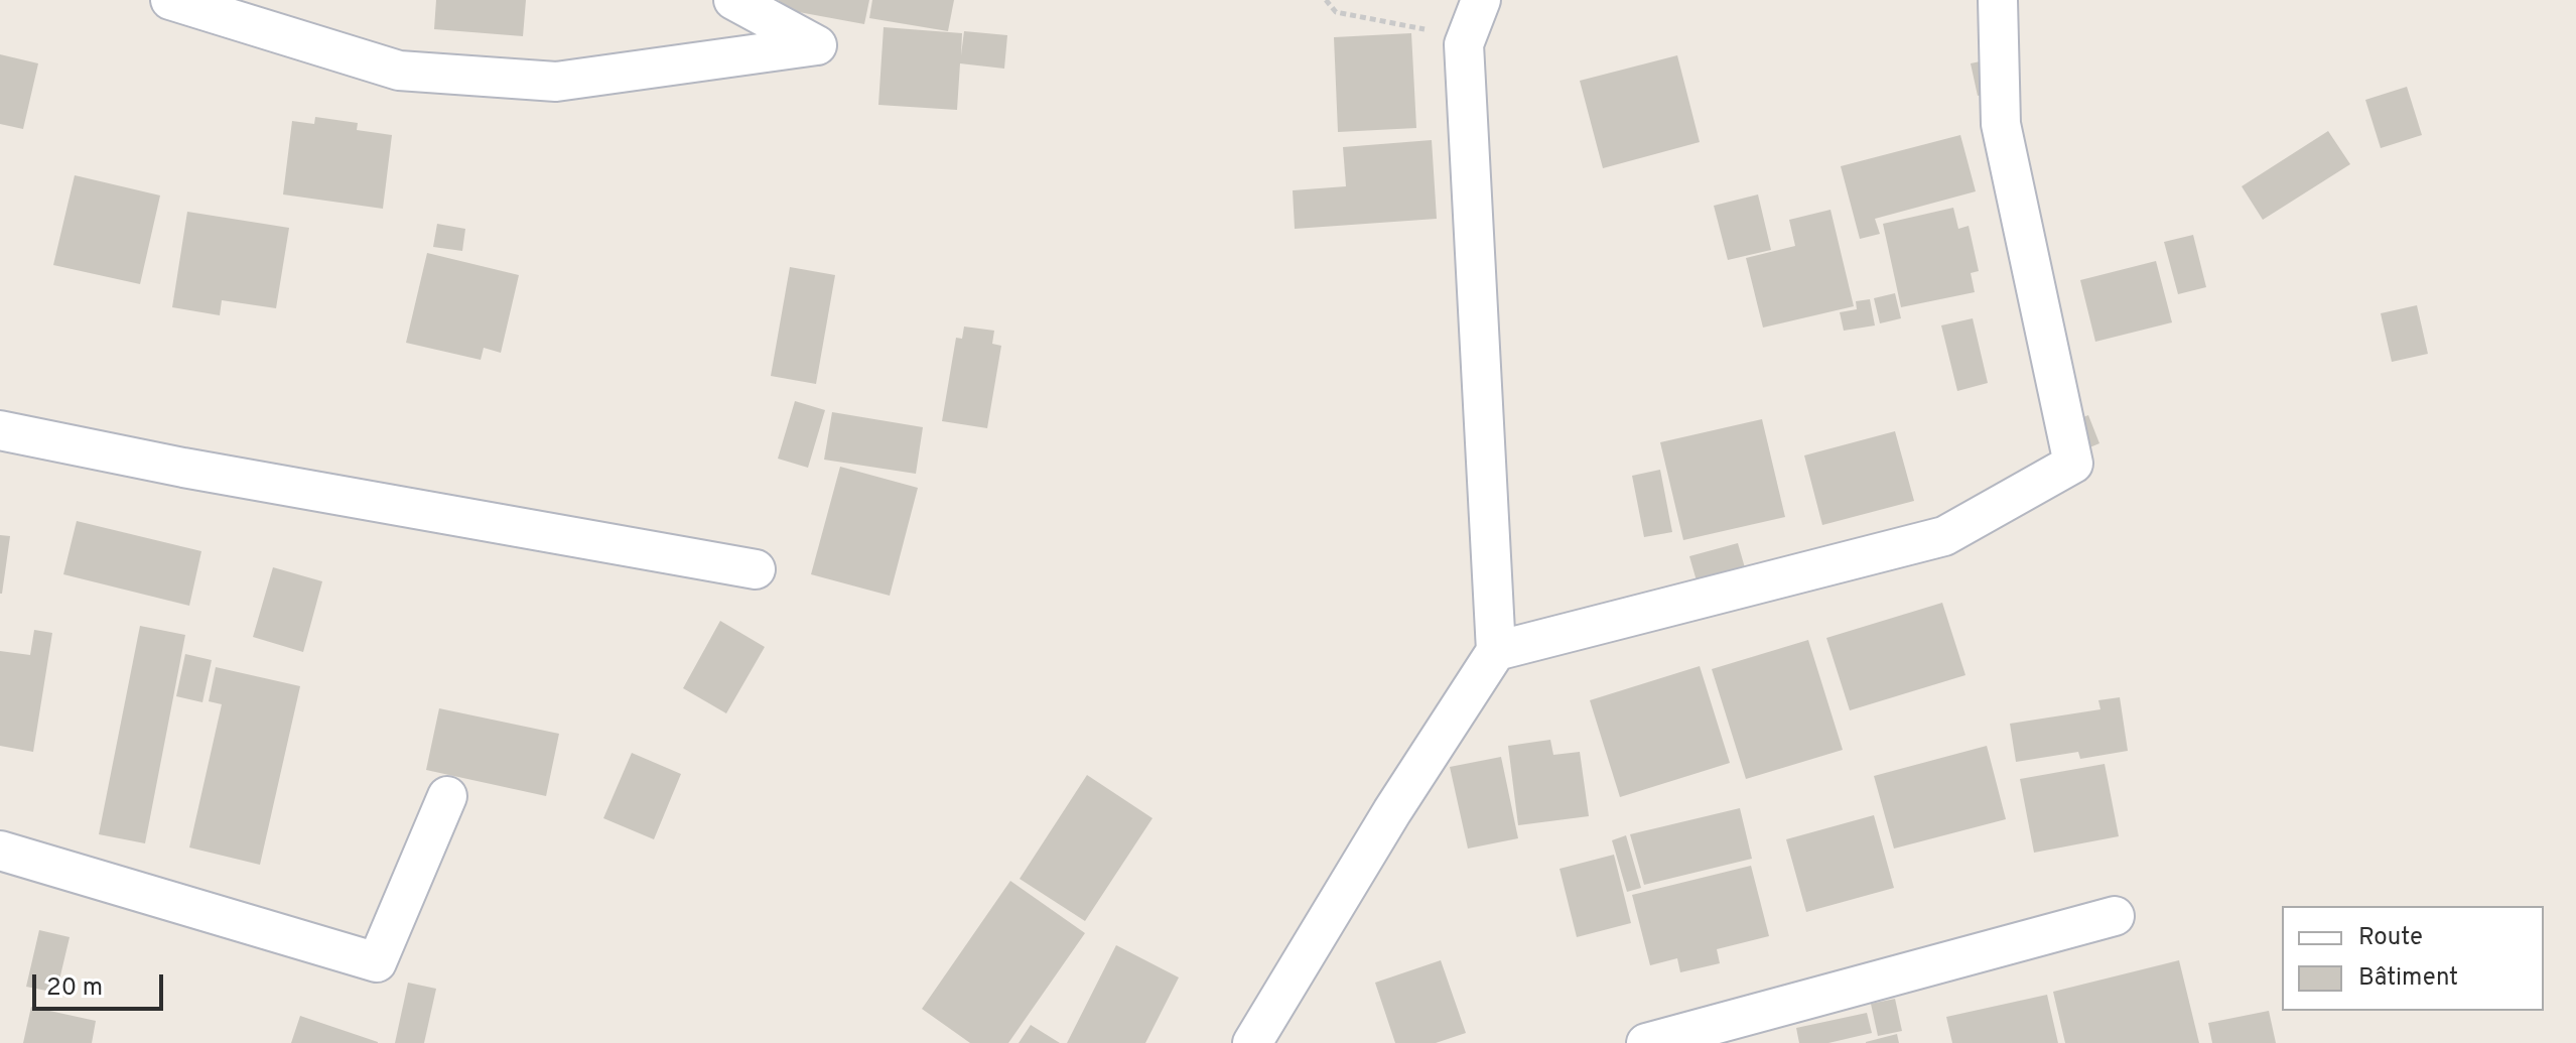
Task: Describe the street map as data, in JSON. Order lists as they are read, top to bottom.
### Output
{
  "legend": ["Route", "Bâtiment"],
  "scale_bar": "20 m"
}
